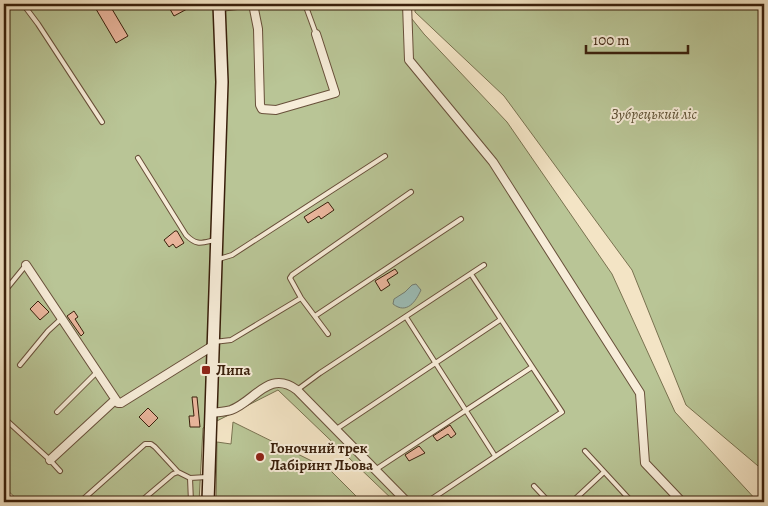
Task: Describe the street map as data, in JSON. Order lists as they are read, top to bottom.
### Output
{
  "parks": ["Зубрецький ліс"],
  "places": {
    "transit": ["Липа"],
    "other": ["Гоночний трек Лабіринт Льова"]
  },
  "scale_bar": "100 m"
}
